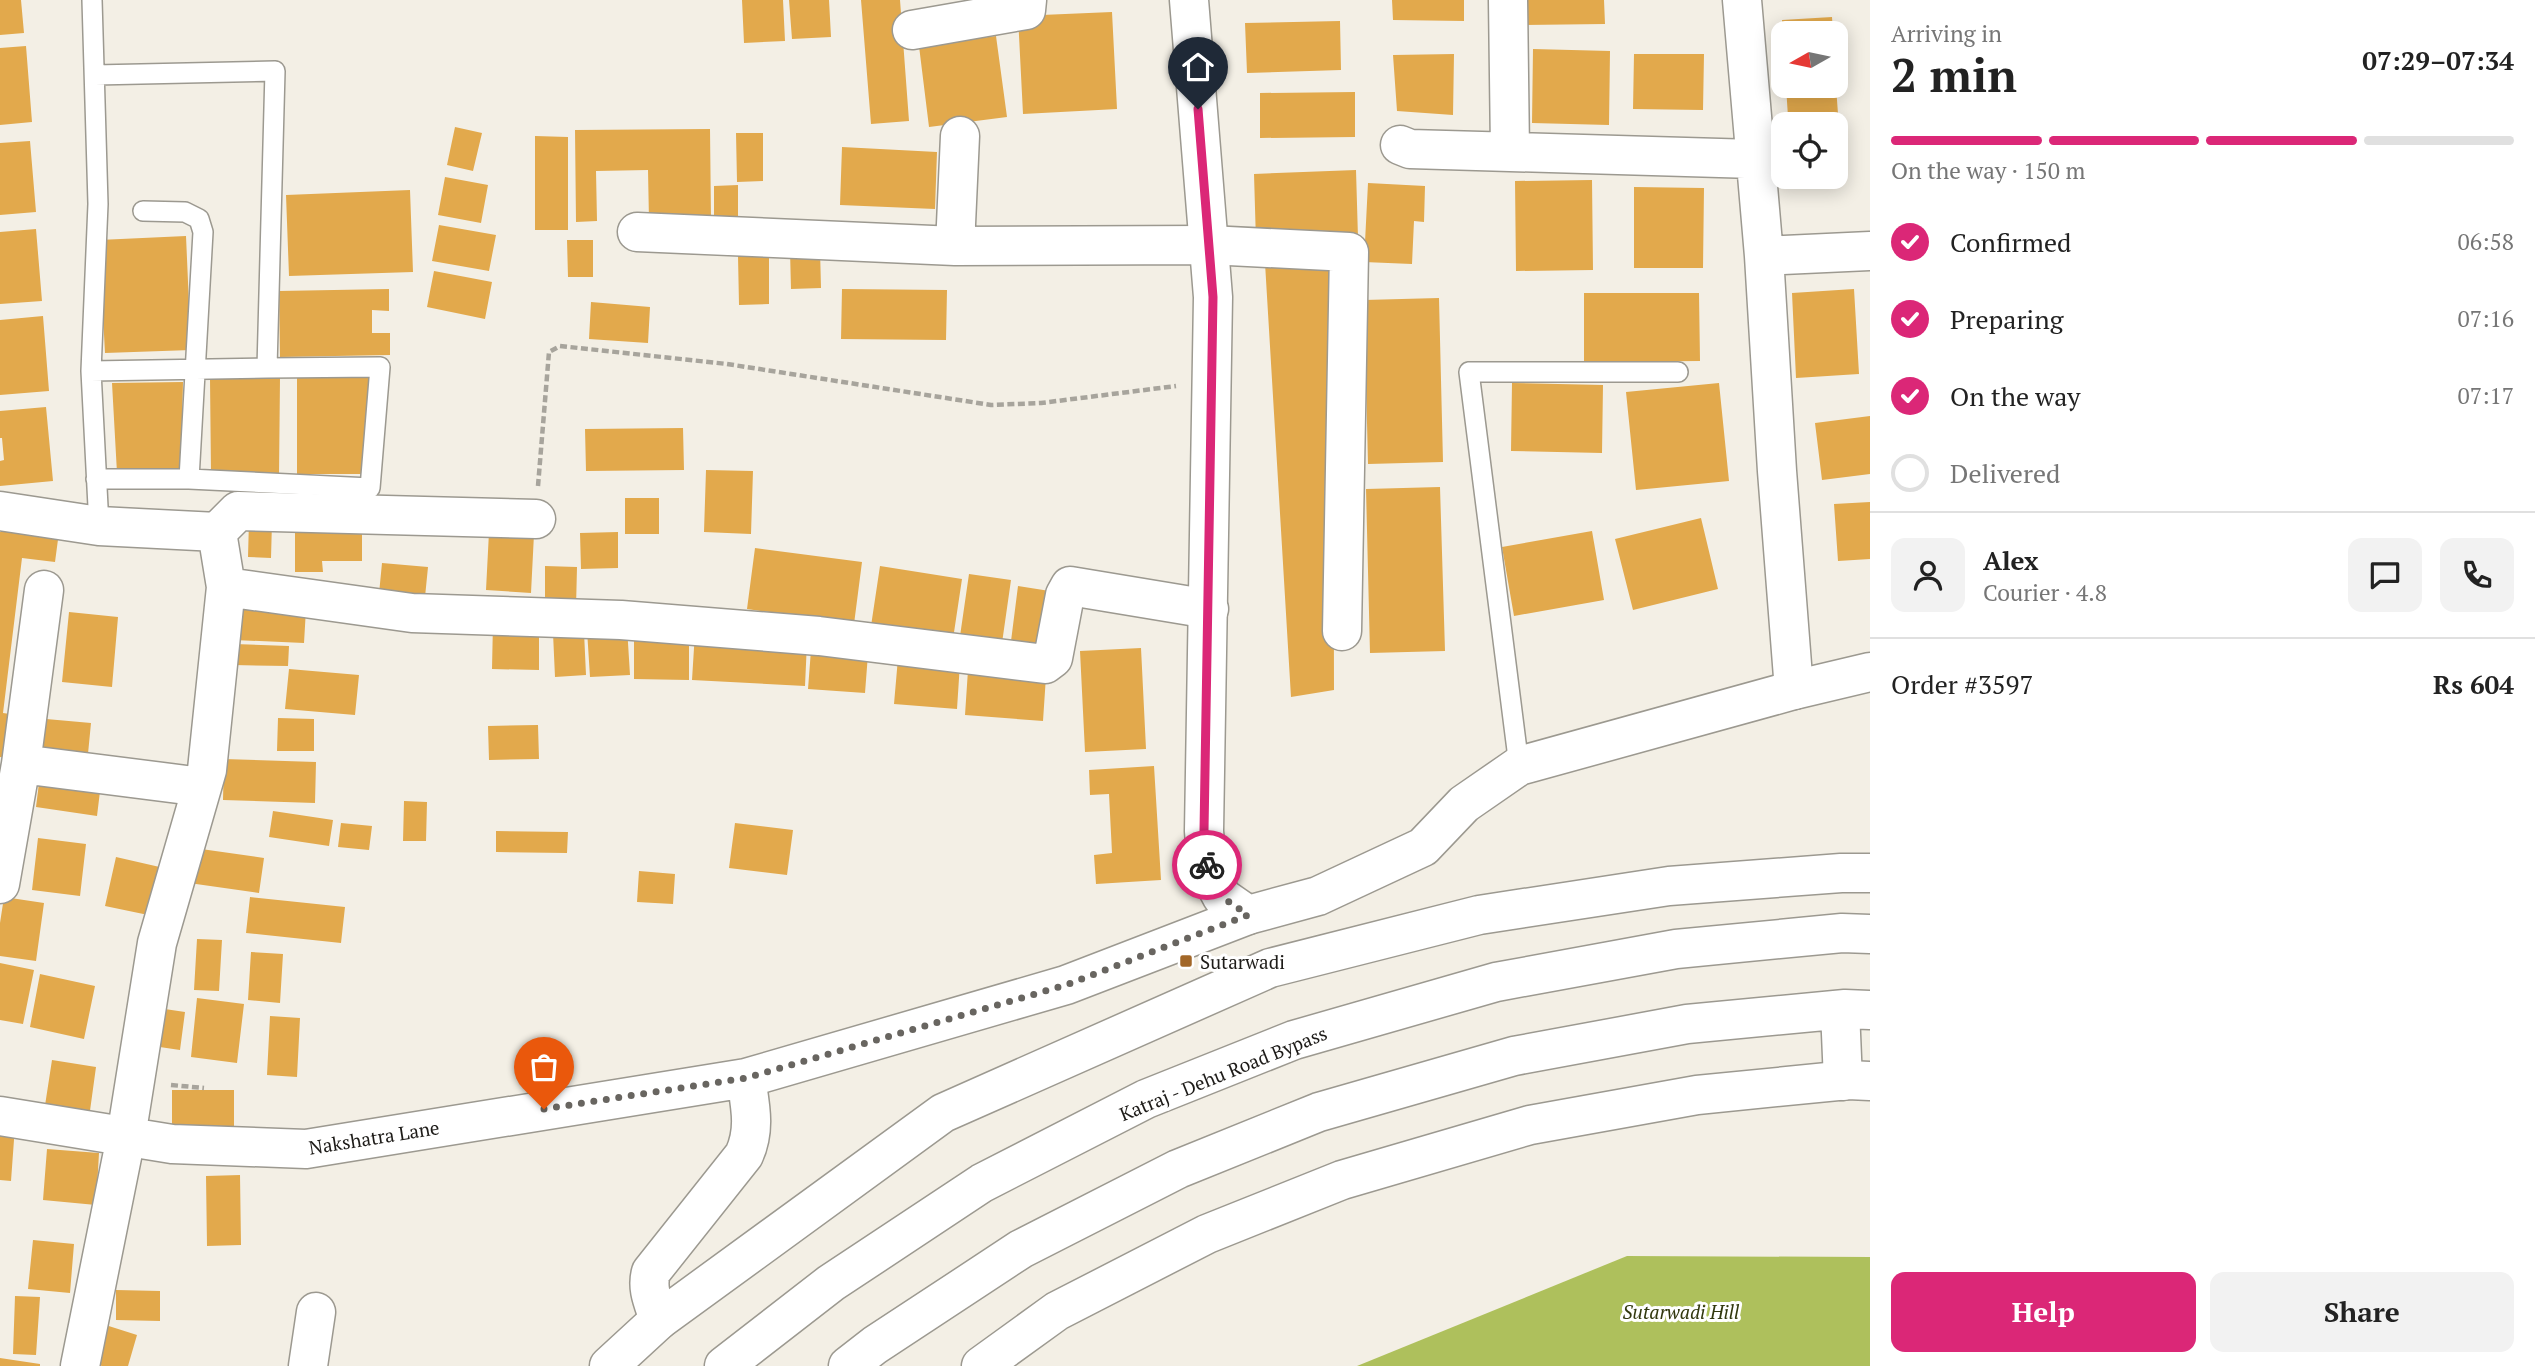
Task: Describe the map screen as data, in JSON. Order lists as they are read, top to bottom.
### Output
{
  "streets": {
    "main road": ["Katraj - Dehu Road Bypass", "Nakshatra Lane"]
  },
  "parks": ["Sutarwadi Hill"],
  "places": {
    "transit": ["Sutarwadi"]
  },
  "north": "left",
  "page": {
    "heading": ["2 min", "Arriving in", "07:29–07:34"],
    "panel": [
      "Alex",
      "Courier · 4.8",
      "Order #3597",
      "Rs 604"
    ],
    "bar": "On the way · 150 m",
    "list": [
      ["Confirmed", "06:58"],
      ["Preparing", "07:16"],
      ["On the way", "07:17"],
      "Delivered"
    ],
    "buttons": ["Help", "Share"]
  }
}
